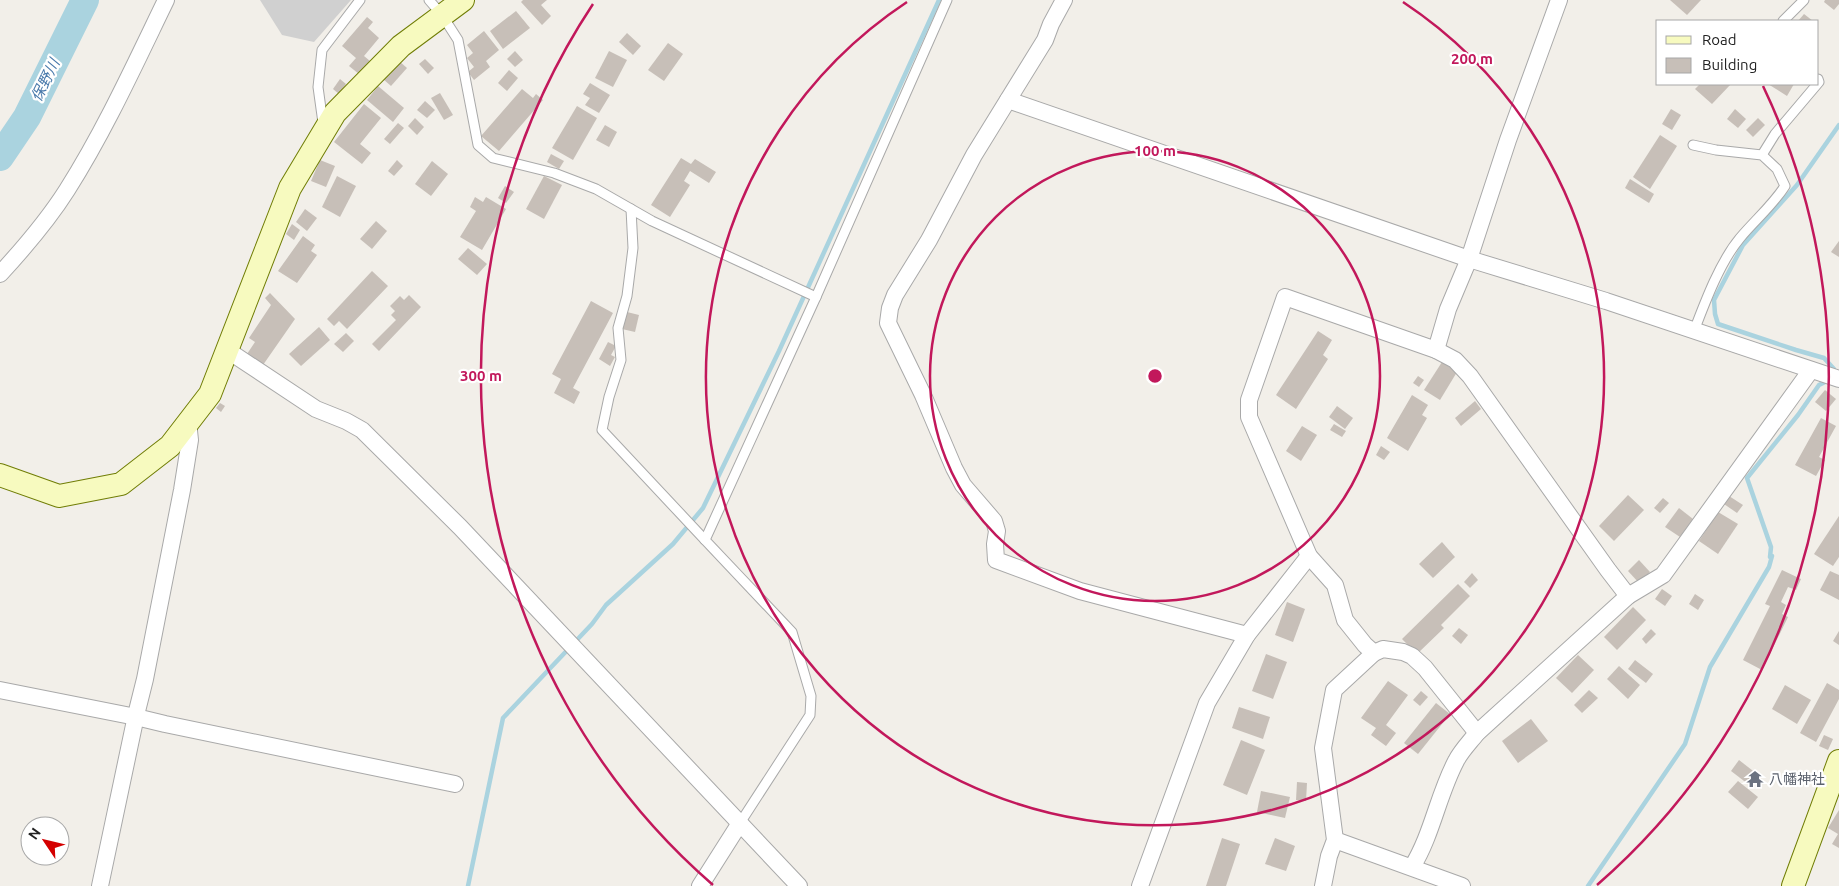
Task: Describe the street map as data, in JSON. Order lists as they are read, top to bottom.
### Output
{
  "water": ["保野川"],
  "places": {
    "temple": ["八幡神社"]
  },
  "legend": ["Road", "Building"],
  "north": "top left",
  "rings": ["200 m", "100 m", "300 m"]
}
